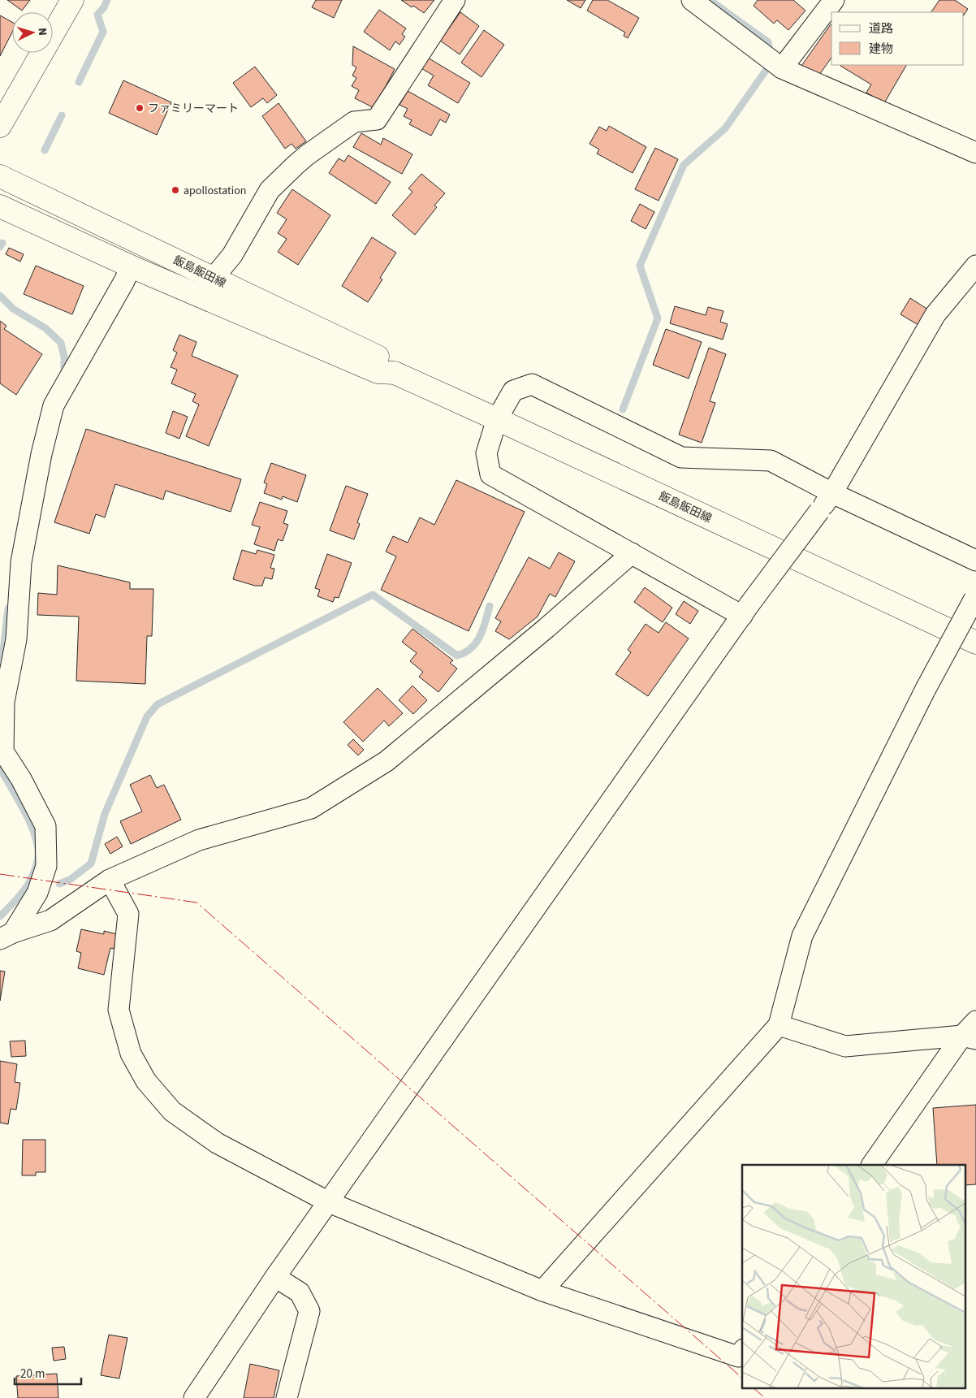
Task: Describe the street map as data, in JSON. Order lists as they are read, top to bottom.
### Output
{
  "streets": {
    "main road": ["飯島飯田線"]
  },
  "places": ["ファミリーマート", "apollostation"],
  "legend": ["道路", "建物"],
  "scale_bar": "20 m",
  "north": "right"
}
